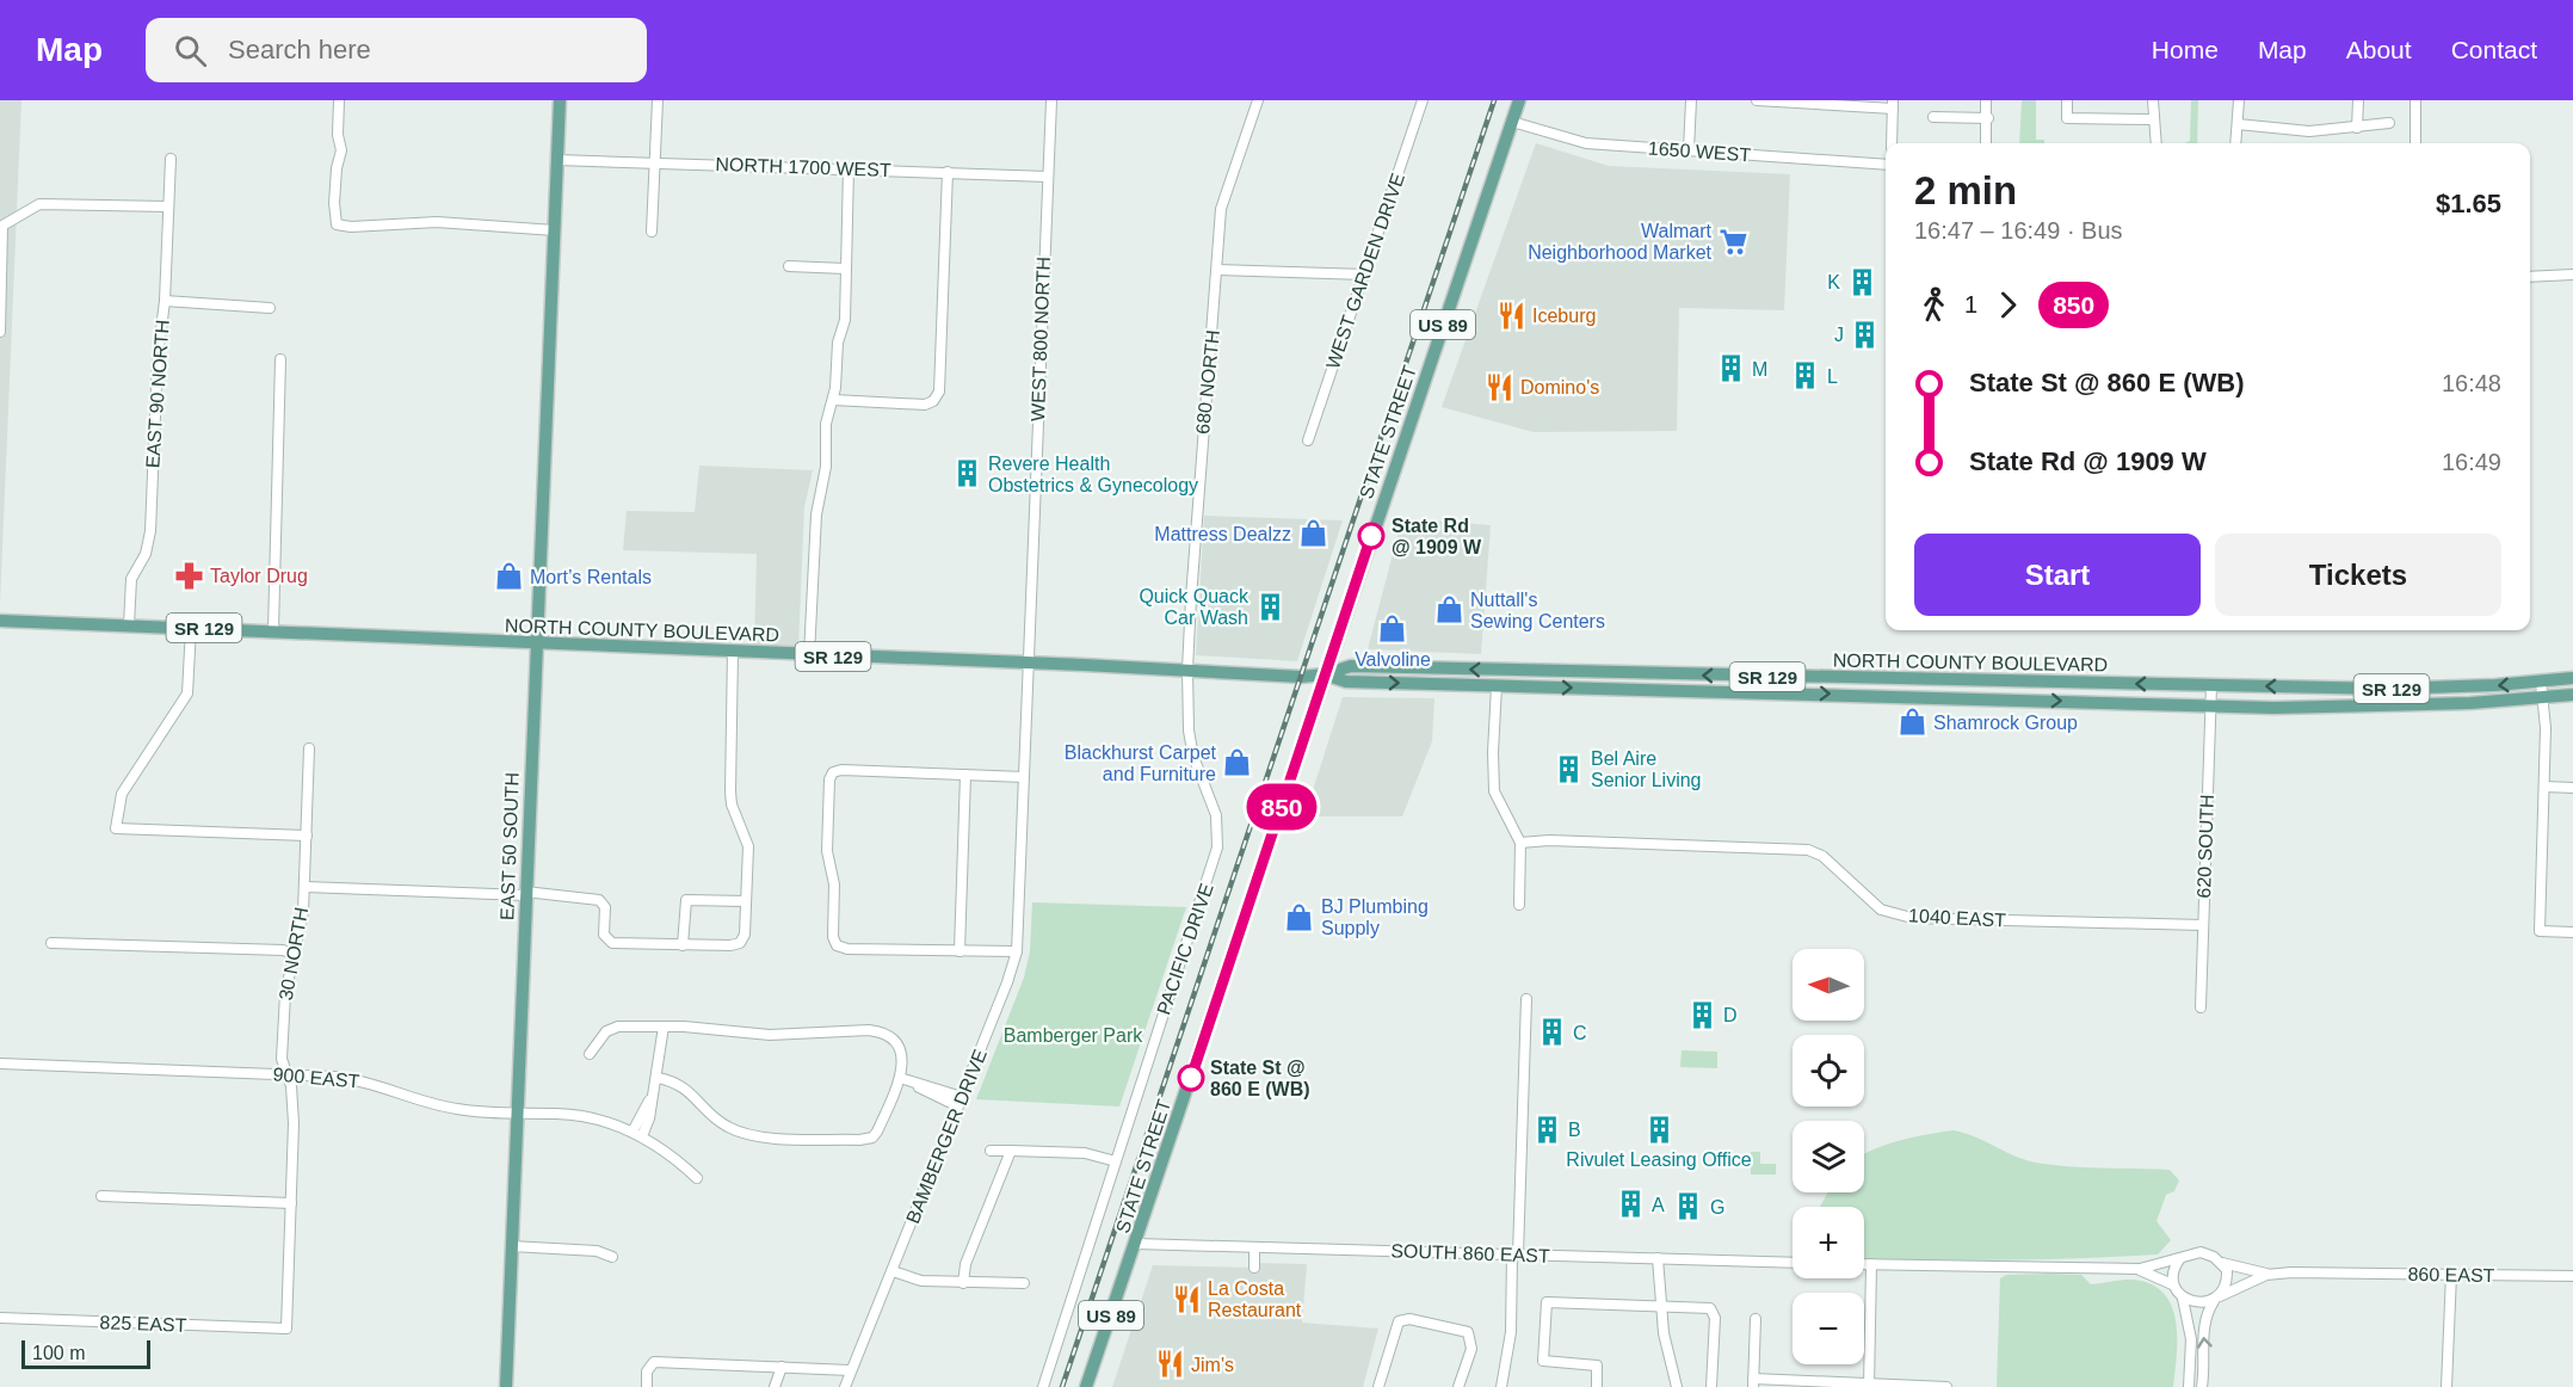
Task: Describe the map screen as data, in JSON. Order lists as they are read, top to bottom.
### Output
{
  "streets": {
    "main road": [
      "US 89",
      "STATE STREET",
      "SR 129",
      "NORTH COUNTY BOULEVARD",
      "EAST 50 SOUTH"
    ],
    "street": [
      "1650 WEST",
      "NORTH 1700 WEST",
      "WEST GARDEN DRIVE",
      "WEST 800 NORTH",
      "680 NORTH",
      "EAST 90 NORTH",
      "620 SOUTH",
      "1040 EAST",
      "PACIFIC DRIVE",
      "30 NORTH",
      "900 EAST",
      "BAMBERGER DRIVE",
      "SOUTH 860 EAST",
      "860 EAST",
      "825 EAST"
    ]
  },
  "crossings": [
    ["1650 WEST", "STATE STREET"],
    ["NORTH 1700 WEST", "WEST 800 NORTH"],
    ["NORTH 1700 WEST", "EAST 50 SOUTH"],
    ["WEST 800 NORTH", "NORTH COUNTY BOULEVARD"],
    ["WEST 800 NORTH", "BAMBERGER DRIVE"],
    ["680 NORTH", "NORTH COUNTY BOULEVARD"],
    ["680 NORTH", "PACIFIC DRIVE"],
    ["EAST 90 NORTH", "NORTH COUNTY BOULEVARD"],
    ["STATE STREET", "NORTH COUNTY BOULEVARD"],
    ["STATE STREET", "SOUTH 860 EAST"],
    ["SR 129", "NORTH COUNTY BOULEVARD"],
    ["SR 129", "620 SOUTH"],
    ["NORTH COUNTY BOULEVARD", "EAST 50 SOUTH"],
    ["NORTH COUNTY BOULEVARD", "620 SOUTH"],
    ["NORTH COUNTY BOULEVARD", "PACIFIC DRIVE"],
    ["NORTH COUNTY BOULEVARD", "BAMBERGER DRIVE"],
    ["EAST 50 SOUTH", "900 EAST"],
    ["620 SOUTH", "1040 EAST"],
    ["30 NORTH", "900 EAST"],
    ["30 NORTH", "825 EAST"]
  ],
  "parks": ["Bamberger Park"],
  "places": {
    "supermarket": ["Walmart Neighborhood Market"],
    "building": [
      "K",
      "J",
      "M",
      "L",
      "Revere Health Obstetrics & Gynecology",
      "Quick Quack Car Wash",
      "Bel Aire Senior Living",
      "D",
      "C",
      "B",
      "Rivulet Leasing Office",
      "A",
      "G"
    ],
    "restaurant": [
      "Iceburg",
      "Domino's",
      "La Costa Restaurant",
      "Jim's"
    ],
    "shop": [
      "Mattress Dealzz",
      "Mort’s Rentals",
      "Nuttall's Sewing Centers",
      "Valvoline",
      "Shamrock Group",
      "Blackhurst Carpet and Furniture",
      "BJ Plumbing Supply"
    ],
    "other": ["State Rd @ 1909 W", "State St @ 860 E (WB)"],
    "pharmacy": ["Taylor Drug"]
  },
  "lines": ["bus line 850"],
  "scale_bar": "100 m",
  "north": "left",
  "page": {
    "header": "Map",
    "search": "Search here",
    "nav": [
      "Home",
      "Map",
      "About",
      "Contact"
    ],
    "on_map": "850",
    "heading": ["2 min", "16:47 – 16:49 · Bus", "$1.65"],
    "legs": ["1", "850"],
    "list": [
      {
        "name": "State St @ 860 E (WB)",
        "value": "16:48"
      },
      {
        "name": "State Rd @ 1909 W",
        "value": "16:49"
      }
    ],
    "buttons": ["Start", "Tickets"],
    "map_buttons": ["+", "−"],
    "scale": "100 m"
  }
}
